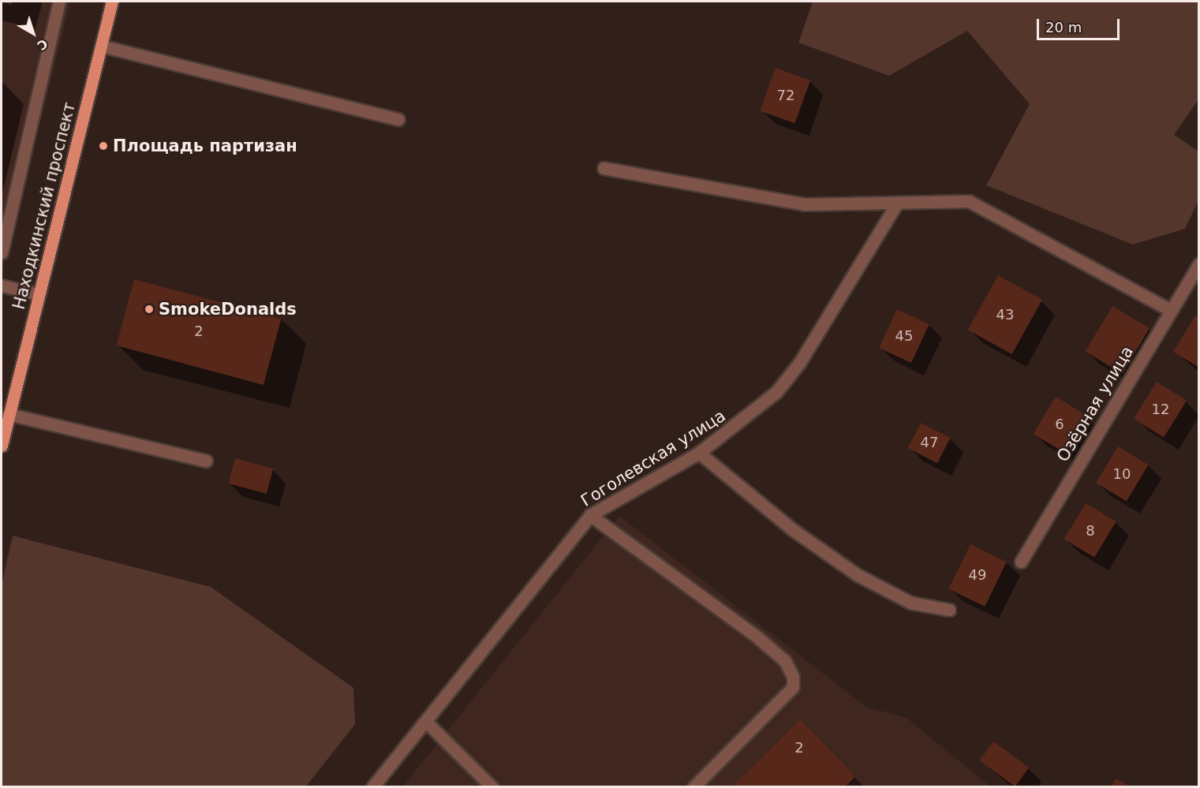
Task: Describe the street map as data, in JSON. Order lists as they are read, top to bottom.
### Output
{
  "streets": {
    "main road": ["Находкинский проспект"],
    "street": ["Озёрная улица", "Гоголевская улица"]
  },
  "places": ["Площадь партизан", "SmokeDonalds"],
  "house_numbers": [
    "72",
    "43",
    "2",
    "45",
    "12",
    "6",
    "47",
    "10",
    "8",
    "49",
    "2"
  ],
  "scale_bar": "20 m",
  "north": "bottom right"
}
